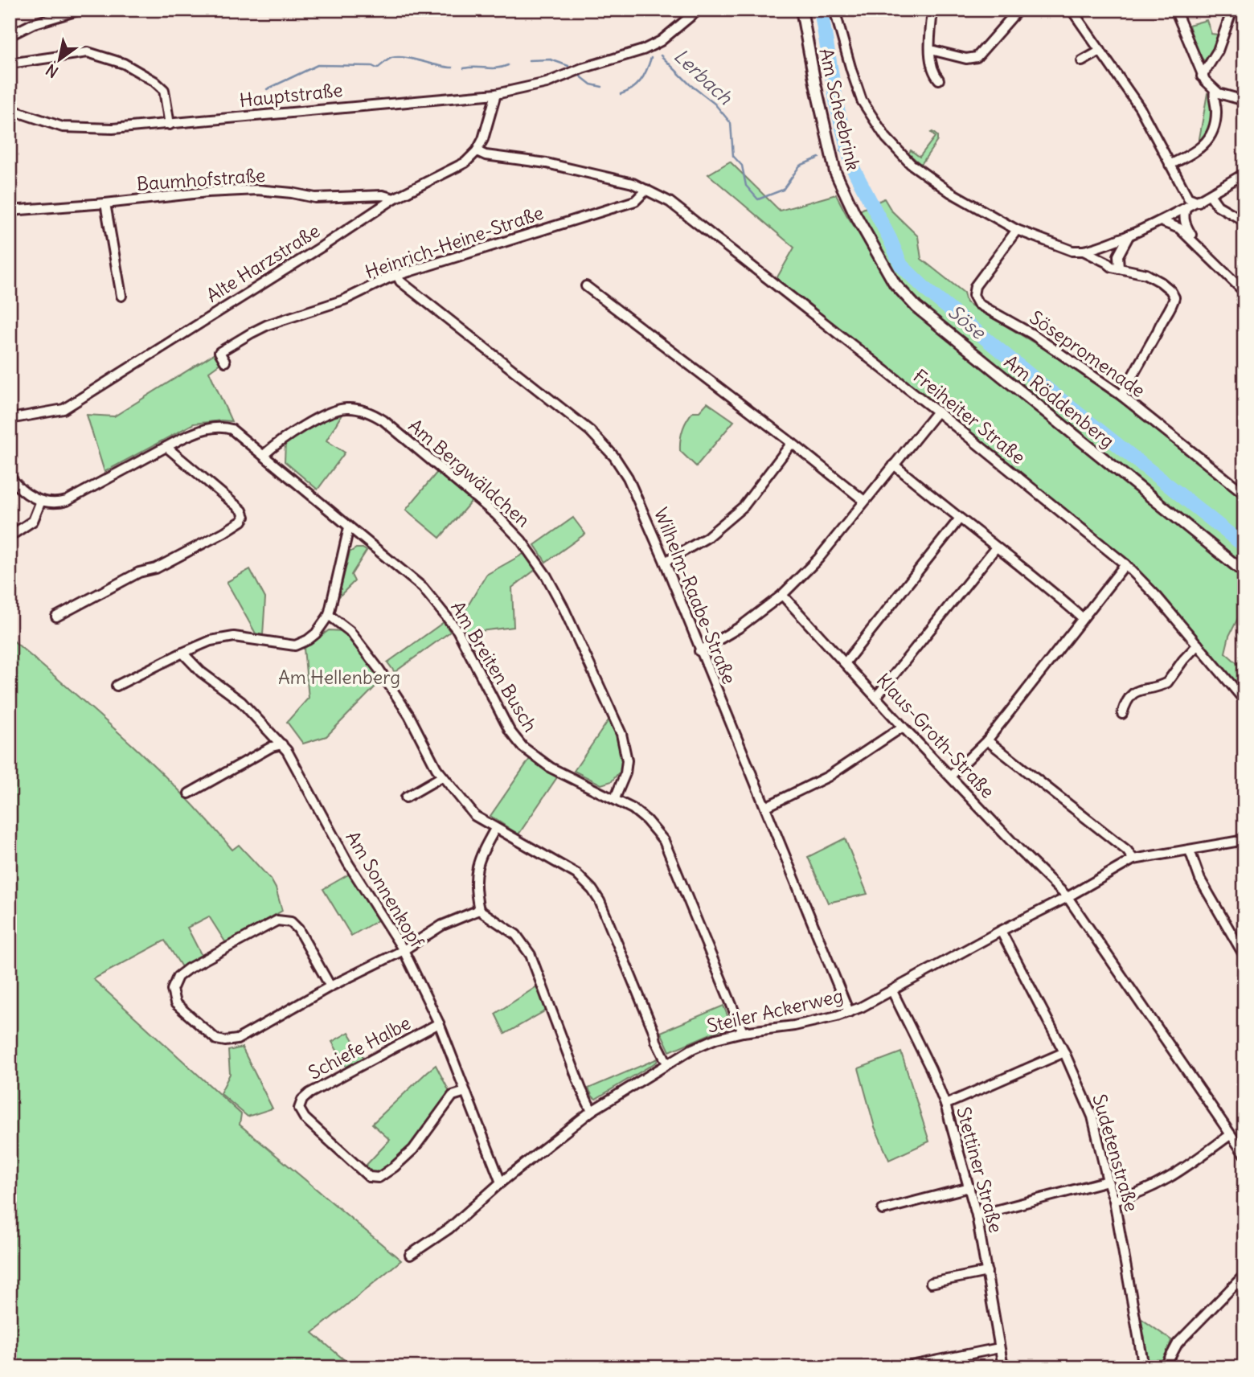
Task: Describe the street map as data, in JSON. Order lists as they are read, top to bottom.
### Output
{
  "streets": {
    "main road": ["Am Scheebrink", "Am Röddenberg"],
    "street": [
      "Hauptstraße",
      "Baumhofstraße",
      "Heinrich-Heine-Straße",
      "Alte Harzstraße",
      "Sösepromenade",
      "Freiheiter Straße",
      "Am Bergwäldchen",
      "Wilhelm-Raabe-Straße",
      "Am Breiten Busch",
      "Klaus-Groth-Straße",
      "Am Sonnenkopf",
      "Steiler Ackerweg",
      "Schiefe Halbe",
      "Sudetenstraße",
      "Stettiner Straße"
    ]
  },
  "crossings": [
    ["Hauptstraße", "Alte Harzstraße"],
    ["Am Scheebrink", "Am Röddenberg"],
    ["Baumhofstraße", "Alte Harzstraße"],
    ["Heinrich-Heine-Straße", "Freiheiter Straße"],
    ["Heinrich-Heine-Straße", "Wilhelm-Raabe-Straße"],
    ["Alte Harzstraße", "Freiheiter Straße"],
    ["Am Bergwäldchen", "Am Breiten Busch"],
    ["Wilhelm-Raabe-Straße", "Steiler Ackerweg"],
    ["Am Breiten Busch", "Steiler Ackerweg"],
    ["Klaus-Groth-Straße", "Steiler Ackerweg"],
    ["Am Sonnenkopf", "Steiler Ackerweg"],
    ["Am Sonnenkopf", "Schiefe Halbe"],
    ["Steiler Ackerweg", "Sudetenstraße"],
    ["Steiler Ackerweg", "Stettiner Straße"]
  ],
  "water": ["Lerbach", "Söse"],
  "parks": ["Am Hellenberg"],
  "north": "bottom left"
}
